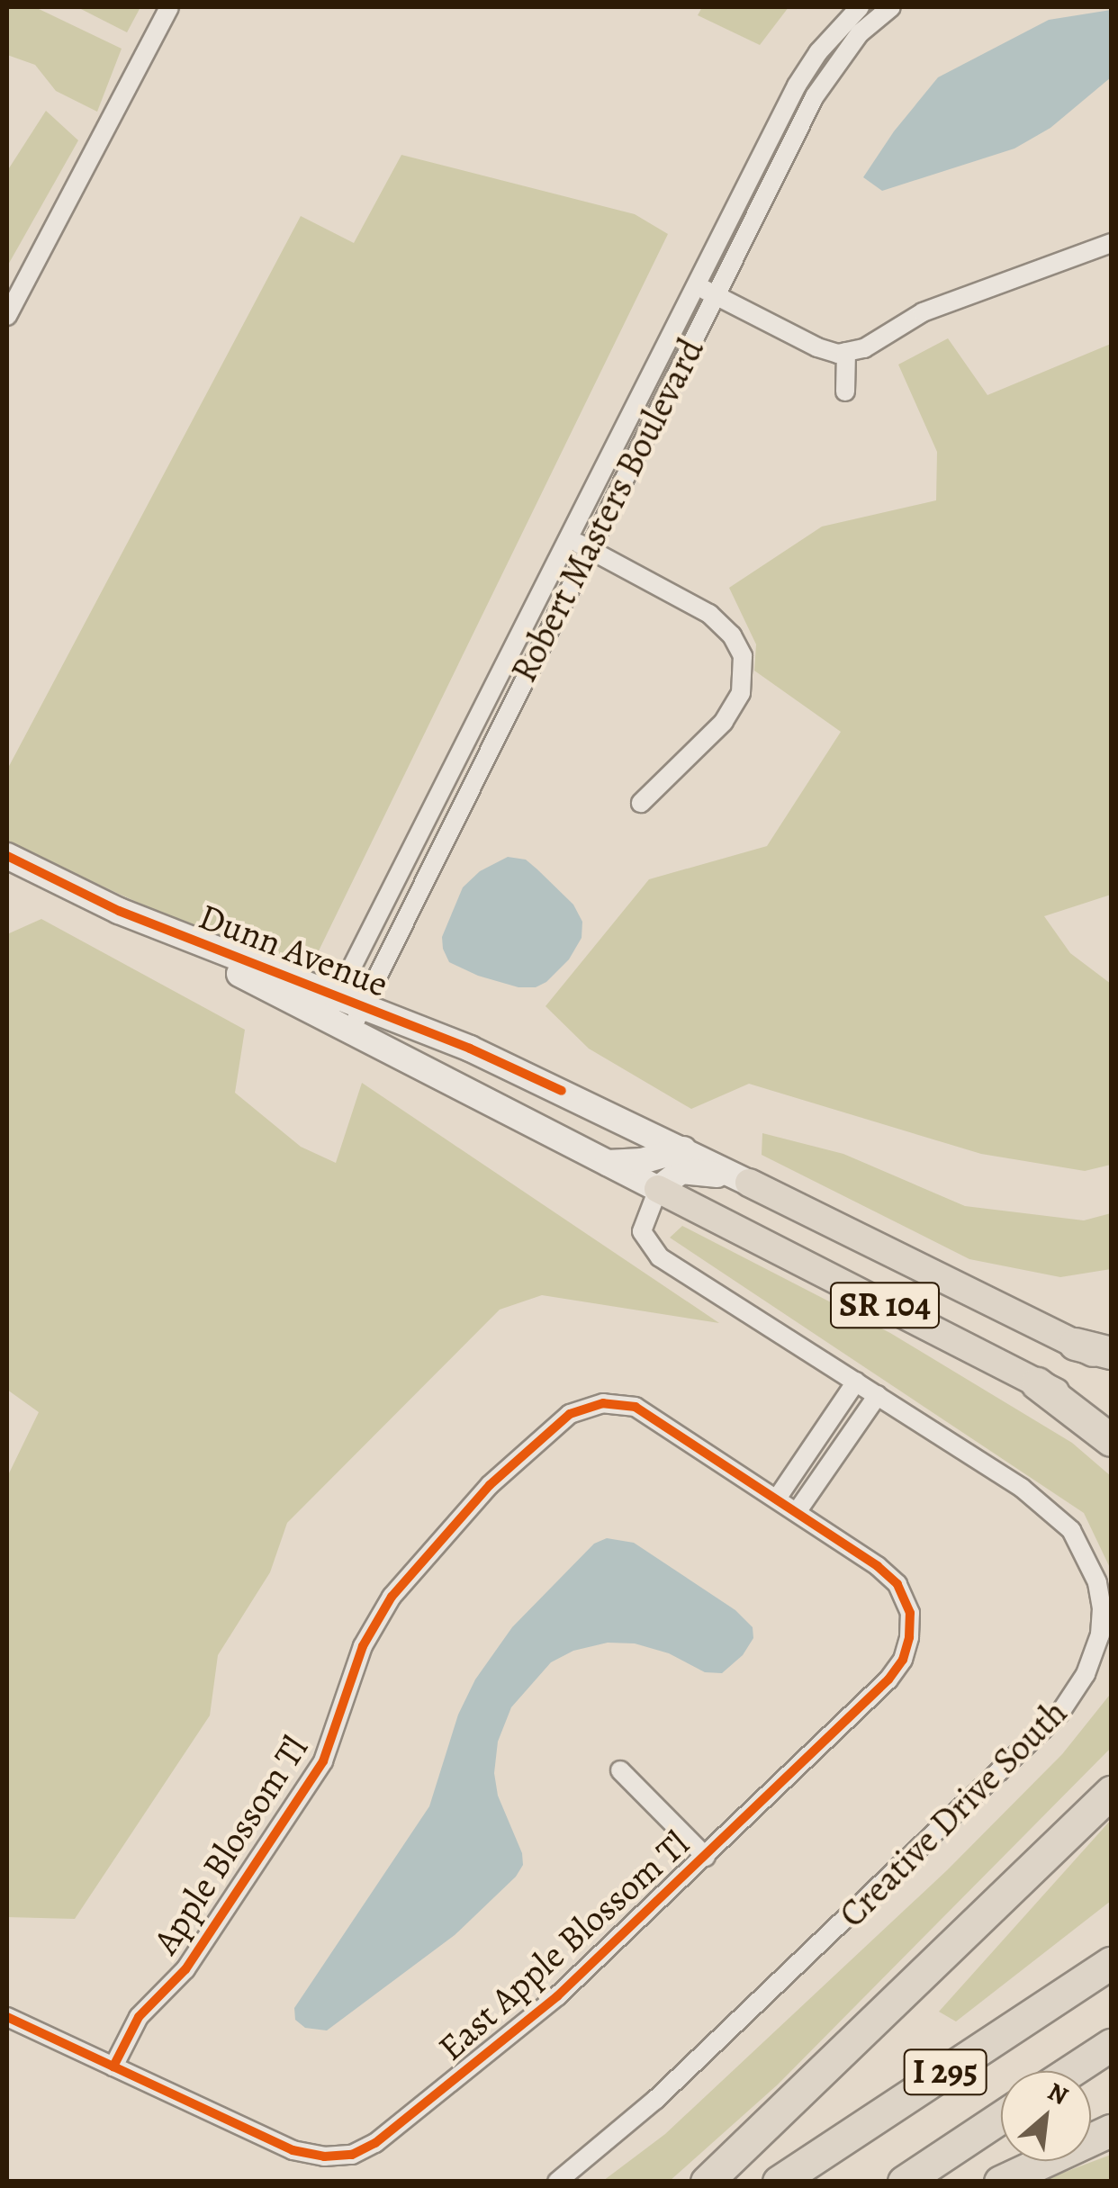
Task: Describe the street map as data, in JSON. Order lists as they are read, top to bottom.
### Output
{
  "streets": {
    "highway": ["I 295"],
    "main road": ["Dunn Avenue", "SR 104"],
    "street": [
      "Robert Masters Boulevard",
      "Creative Drive South",
      "Apple Blossom Tl",
      "East Apple Blossom Tl"
    ]
  },
  "crossings": [
    ["Robert Masters Boulevard", "Dunn Avenue"],
    ["Dunn Avenue", "Creative Drive South"],
    ["Apple Blossom Tl", "East Apple Blossom Tl"]
  ],
  "north": "top right"
}
